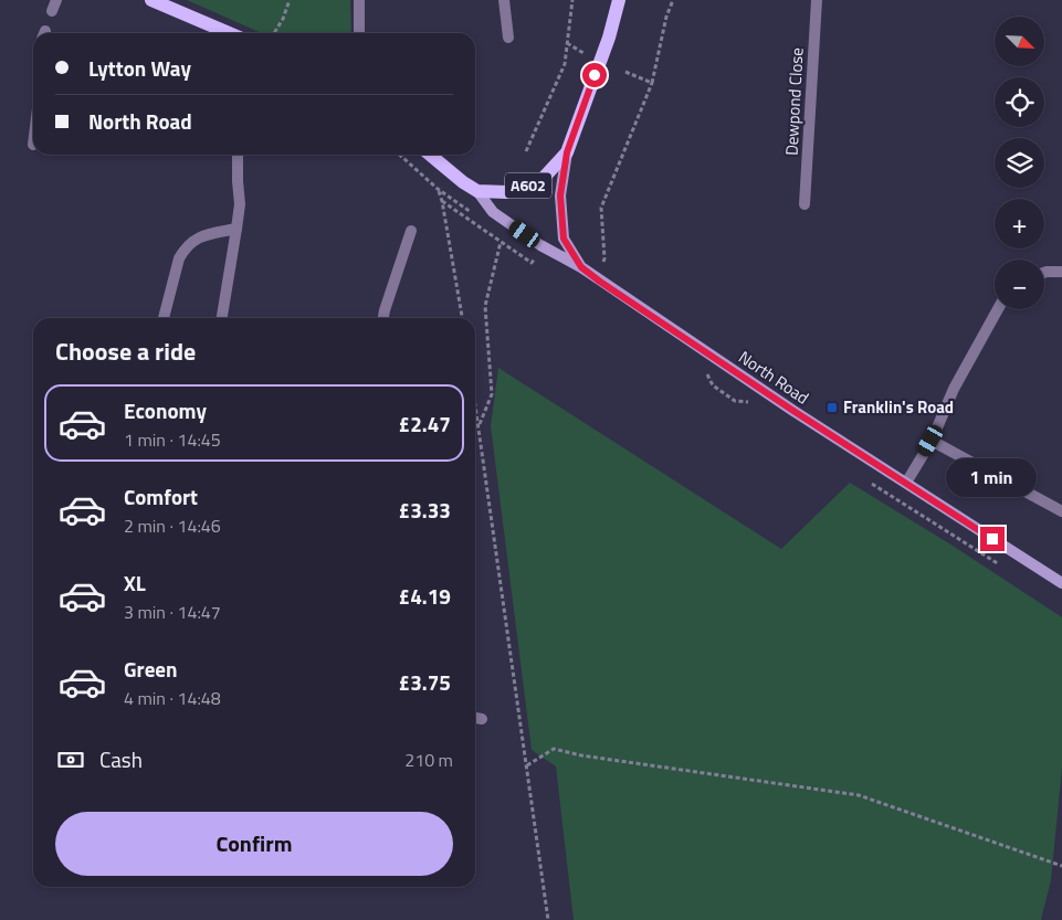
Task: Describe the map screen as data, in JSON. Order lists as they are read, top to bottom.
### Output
{
  "streets": {
    "main road": ["A602", "North Road"],
    "street": ["Dewpond Close"]
  },
  "crossings": [
    ["A602", "North Road"]
  ],
  "places": {
    "transit": ["Franklin's Road"]
  },
  "north": "bottom right",
  "page": {
    "map_buttons": ["+", "−"],
    "banner": ["Lytton Way", "North Road"],
    "heading": "Choose a ride",
    "list": [
      {
        "name": "Economy",
        "note": "1 min · 14:45",
        "value": "£2.47"
      },
      {
        "name": "Comfort",
        "note": "2 min · 14:46",
        "value": "£3.33"
      },
      {
        "name": "XL",
        "note": "3 min · 14:47",
        "value": "£4.19"
      },
      {
        "name": "Green",
        "note": "4 min · 14:48",
        "value": "£3.75"
      }
    ],
    "bubble": "1 min",
    "pay": ["Cash", "210 m"],
    "buttons": "Confirm"
  }
}
